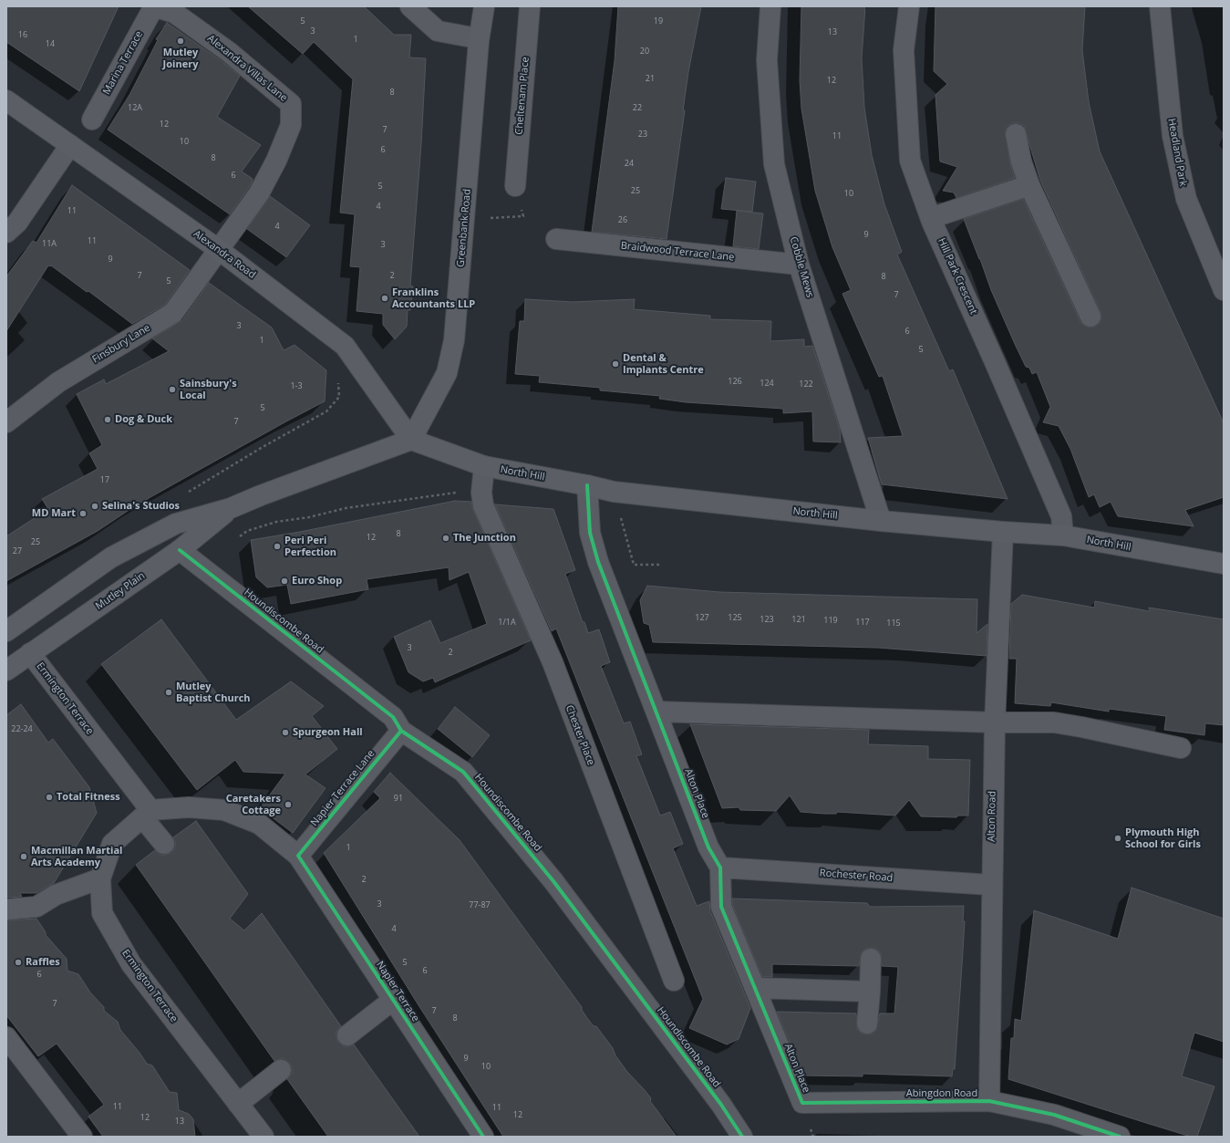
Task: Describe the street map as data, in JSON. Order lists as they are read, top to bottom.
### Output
{
  "streets": {
    "main road": [
      "Greenbank Road",
      "Alexandra Road",
      "North Hill",
      "Mutley Plain"
    ],
    "street": [
      "Marina Terrace",
      "Alexandra Villas Lane",
      "Cheltenam Place",
      "Headland Park",
      "Braidwood Terrace Lane",
      "Cobble Mews",
      "Hill Park Crescent",
      "Finsbury Lane",
      "Houndiscombe Road",
      "Ermington Terrace",
      "Chester Place",
      "Napier Terrace Lane",
      "Alton Place",
      "Alton Road",
      "Rochester Road",
      "Napier Terrace",
      "Abingdon Road"
    ]
  },
  "crossings": [
    ["Marina Terrace", "Alexandra Villas Lane"],
    ["Alexandra Villas Lane", "Alexandra Road"],
    ["Alexandra Villas Lane", "Finsbury Lane"],
    ["Greenbank Road", "Alexandra Road"],
    ["Greenbank Road", "North Hill"],
    ["Greenbank Road", "Mutley Plain"],
    ["Braidwood Terrace Lane", "Cobble Mews"],
    ["Alexandra Road", "Finsbury Lane"],
    ["Alexandra Road", "North Hill"],
    ["Alexandra Road", "Mutley Plain"],
    ["Cobble Mews", "North Hill"],
    ["Hill Park Crescent", "North Hill"],
    ["North Hill", "Mutley Plain"],
    ["North Hill", "Chester Place"],
    ["North Hill", "Alton Place"],
    ["North Hill", "Alton Road"],
    ["Mutley Plain", "Houndiscombe Road"],
    ["Mutley Plain", "Ermington Terrace"],
    ["Houndiscombe Road", "Napier Terrace Lane"],
    ["Ermington Terrace", "Napier Terrace"],
    ["Napier Terrace Lane", "Napier Terrace"],
    ["Alton Place", "Rochester Road"],
    ["Alton Place", "Abingdon Road"],
    ["Alton Road", "Rochester Road"],
    ["Alton Road", "Abingdon Road"]
  ],
  "places": [
    "Mutley Joinery",
    "Franklins Accountants LLP",
    "Dental & Implants Centre",
    "Sainsbury's Local",
    "Dog & Duck",
    "Selina's Studios",
    "MD Mart",
    "The Junction",
    "Peri Peri Perfection",
    "Euro Shop",
    "Mutley Baptist Church",
    "Spurgeon Hall",
    "Total Fitness",
    "Caretakers Cottage",
    "Plymouth High School for Girls",
    "Macmillan Martial Arts Academy",
    "Raffles"
  ],
  "house_numbers": [
    "5",
    "19",
    "3",
    "13",
    "16",
    "1",
    "14",
    "20",
    "21",
    "12",
    "8",
    "12A",
    "22",
    "12",
    "7",
    "23",
    "11",
    "10",
    "6",
    "8",
    "24",
    "6",
    "5",
    "25",
    "10",
    "4",
    "11",
    "26",
    "4",
    "9",
    "11",
    "11A",
    "3",
    "9",
    "7",
    "2",
    "8",
    "5",
    "7",
    "3",
    "6",
    "1",
    "5",
    "126",
    "124",
    "122",
    "1-3",
    "5",
    "7",
    "17",
    "8",
    "12",
    "25",
    "27",
    "127",
    "125",
    "123",
    "121",
    "119",
    "1/1A",
    "117",
    "115",
    "3",
    "2",
    "22-24",
    "91",
    "1",
    "2",
    "3",
    "77-87",
    "4",
    "5",
    "6",
    "6",
    "7",
    "7",
    "8",
    "9",
    "10",
    "11",
    "11",
    "12",
    "12",
    "13"
  ]
}
